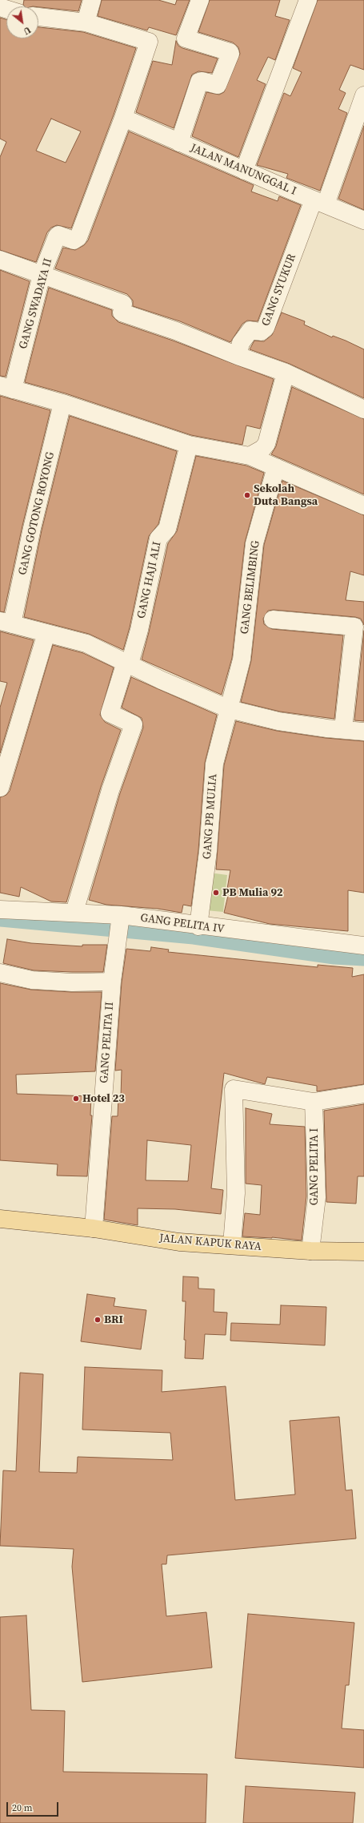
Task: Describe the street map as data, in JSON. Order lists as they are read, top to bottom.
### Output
{
  "streets": {
    "main road": ["JALAN KAPUK RAYA"],
    "street": [
      "JALAN MANUNGGAL I",
      "GANG SYUKUR",
      "GANG SWADAYA II",
      "GANG GOTONG ROYONG",
      "GANG HAJI ALI",
      "GANG BELIMBING",
      "GANG PB MULIA",
      "GANG PELITA IV",
      "GANG PELITA II",
      "GANG PELITA I"
    ]
  },
  "crossings": [
    ["JALAN MANUNGGAL I", "GANG SYUKUR"],
    ["JALAN MANUNGGAL I", "GANG SWADAYA II"],
    ["GANG HAJI ALI", "GANG PELITA IV"],
    ["GANG BELIMBING", "GANG PB MULIA"],
    ["GANG PB MULIA", "GANG PELITA IV"],
    ["GANG PELITA IV", "GANG PELITA II"],
    ["GANG PELITA II", "JALAN KAPUK RAYA"],
    ["GANG PELITA I", "JALAN KAPUK RAYA"]
  ],
  "places": [
    "Sekolah Duta Bangsa",
    "PB Mulia 92",
    "Hotel 23",
    "BRI"
  ],
  "scale_bar": "20 m",
  "north": "bottom right"
}
